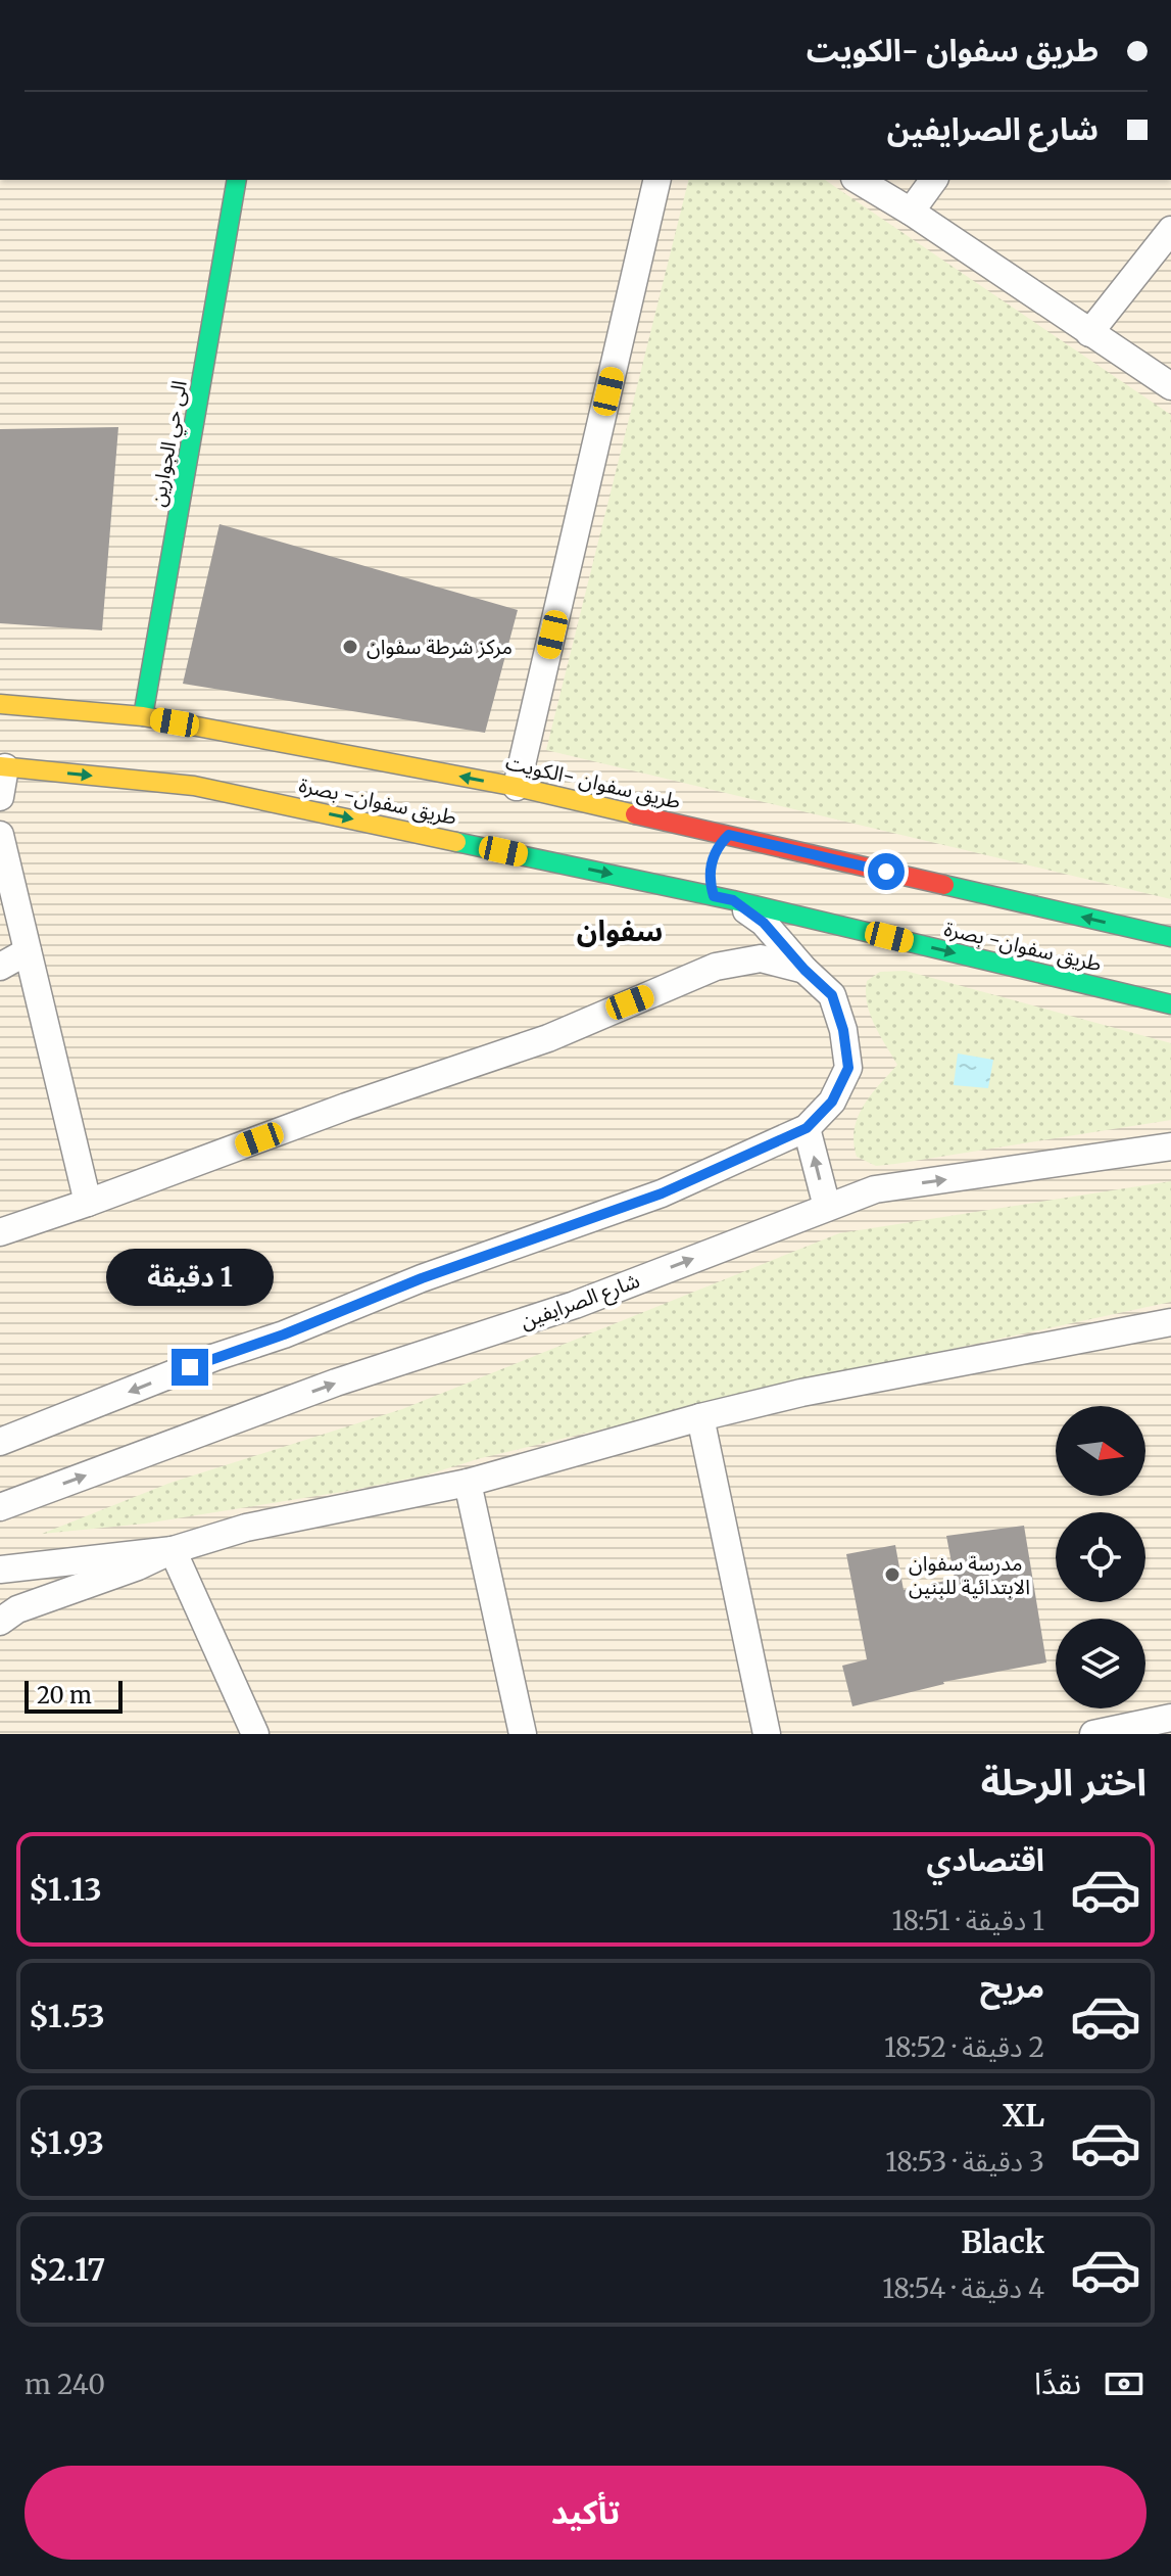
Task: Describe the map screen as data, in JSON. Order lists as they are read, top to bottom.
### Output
{
  "streets": {
    "main road": ["الى حي الجوارين", "طريق سفوان -الكويت", "طريق سفوان- بصرة"],
    "street": ["شارع الصرايفين"]
  },
  "crossings": [
    ["الى حي الجوارين", "طريق سفوان -الكويت"]
  ],
  "one_way": ["طريق سفوان -الكويت", "طريق سفوان- بصرة"],
  "districts": ["سفوان"],
  "places": ["مركز شرطة سفوان", "مدرسة سفوان الابتدائية للبنين"],
  "scale_bar": "20 m",
  "north": "right",
  "page": {
    "banner": ["طريق سفوان -الكويت", "شارع الصرايفين"],
    "bubble": "1 دقيقة",
    "scale": "20 m",
    "heading": "اختر الرحلة",
    "list": [
      {
        "name": "اقتصادي",
        "note": "1 دقيقة · 18:51",
        "value": "$1.13"
      },
      {
        "name": "مريح",
        "note": "2 دقيقة · 18:52",
        "value": "$1.53"
      },
      {
        "name": "XL",
        "note": "3 دقيقة · 18:53",
        "value": "$1.93"
      },
      {
        "name": "Black",
        "note": "4 دقيقة · 18:54",
        "value": "$2.17"
      }
    ],
    "pay": ["نقدًا", "240 m"],
    "buttons": "تأكيد"
  }
}
